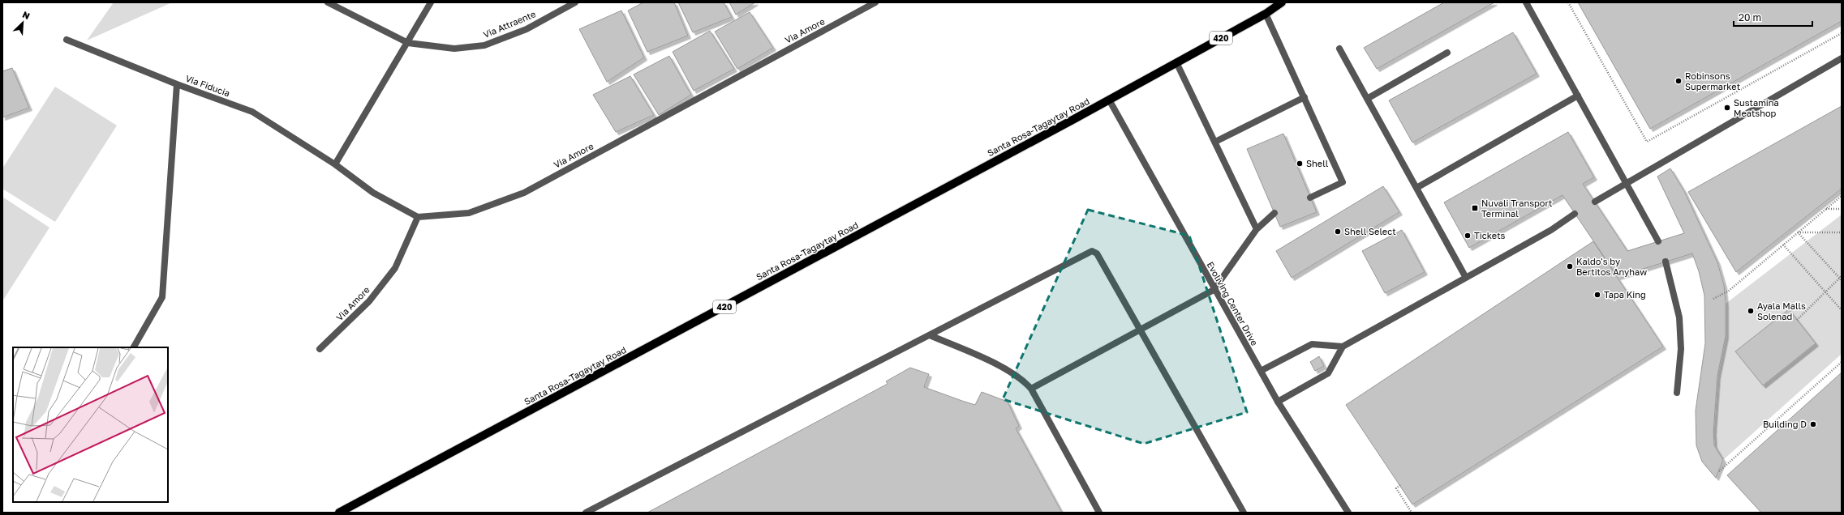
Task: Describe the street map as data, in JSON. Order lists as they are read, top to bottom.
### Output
{
  "streets": {
    "main road": ["420", "Santa Rosa-Tagaytay Road"],
    "street": [
      "Via Attraente",
      "Via Amore",
      "Via Fiducia",
      "Evoliving Center Drive"
    ]
  },
  "crossings": [
    ["Via Amore", "Via Fiducia"],
    ["Santa Rosa-Tagaytay Road", "Evoliving Center Drive"]
  ],
  "places": {
    "other": [
      "Robinsons Supermarket",
      "Sustamina Meatshop",
      "Shell",
      "Shell Select",
      "Tickets",
      "Kaldo's by Bertitos Anyhaw",
      "Tapa King",
      "Ayala Malls Solenad",
      "Building D"
    ],
    "transit": ["Nuvali Transport Terminal"]
  },
  "scale_bar": "20 m",
  "north": "top right"
}
